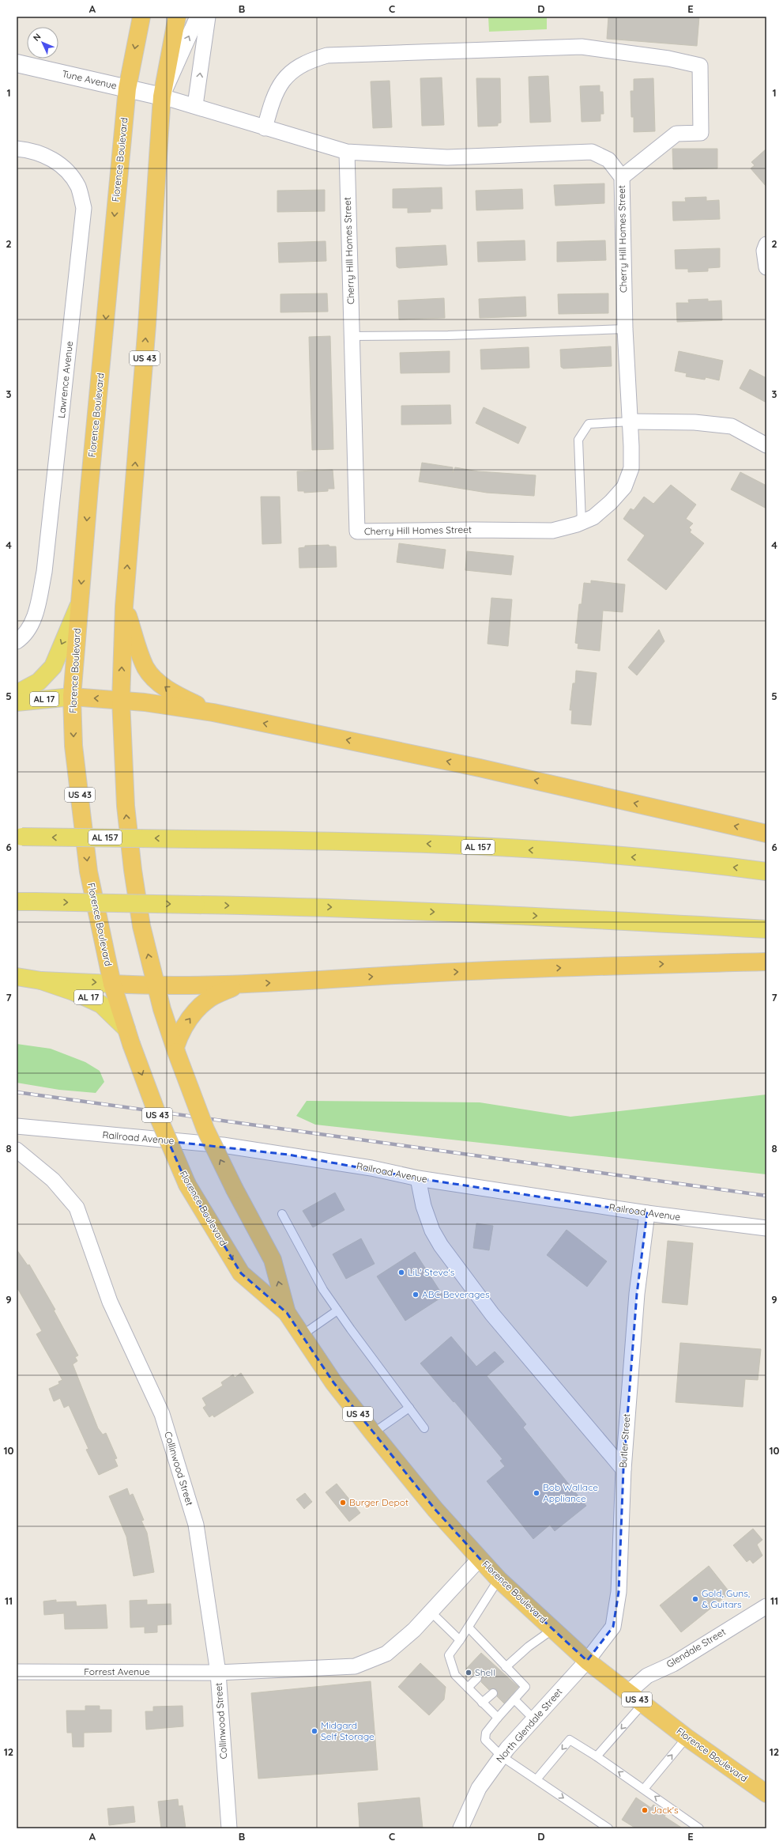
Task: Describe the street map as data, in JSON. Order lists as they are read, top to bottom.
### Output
{
  "streets": {
    "highway": ["Florence Boulevard", "US 43", "AL 17"],
    "main road": ["AL 157"],
    "street": [
      "Tune Avenue",
      "Cherry Hill Homes Street",
      "Lawrence Avenue",
      "Railroad Avenue",
      "Butler Street",
      "Collinwood Street",
      "Glendale Street",
      "Forrest Avenue",
      "North Glendale Street"
    ]
  },
  "crossings": [
    ["Tune Avenue", "Florence Boulevard"],
    ["Florence Boulevard", "AL 17"],
    ["Florence Boulevard", "Butler Street"],
    ["Florence Boulevard", "Glendale Street"],
    ["Florence Boulevard", "Forrest Avenue"],
    ["Florence Boulevard", "North Glendale Street"],
    ["Railroad Avenue", "Butler Street"],
    ["Butler Street", "North Glendale Street"],
    ["Collinwood Street", "Forrest Avenue"]
  ],
  "places": [
    "LiL' Steve's",
    "ABC Beverages",
    "Bob Wallace Appliance",
    "Burger Depot",
    "Gold, Guns, & Guitars",
    "Shell",
    "Midgard Self Storage",
    "Jack's"
  ],
  "north": "top left",
  "grid": {
    "columns": [
      "A",
      "B",
      "C",
      "D",
      "E"
    ],
    "rows": [
      "1",
      "2",
      "3",
      "4",
      "5",
      "6",
      "7",
      "8",
      "9",
      "10",
      "11",
      "12"
    ]
  }
}
